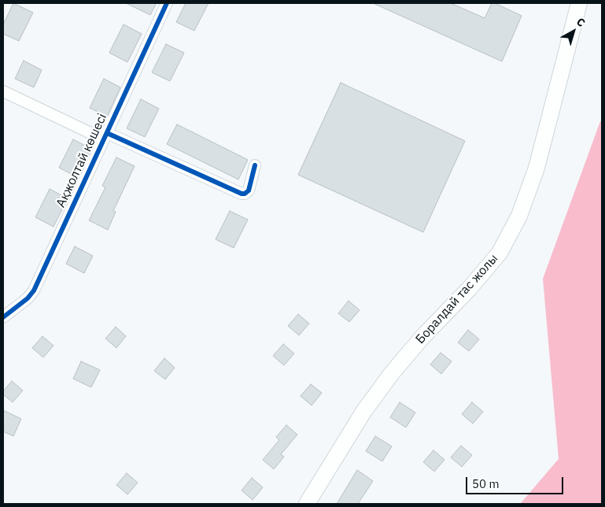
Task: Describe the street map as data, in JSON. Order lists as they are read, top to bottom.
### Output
{
  "streets": {
    "main road": ["Боралдай тас жолы"],
    "street": ["Ақжолтай көшесі"]
  },
  "scale_bar": "50 m",
  "north": "top right"
}
